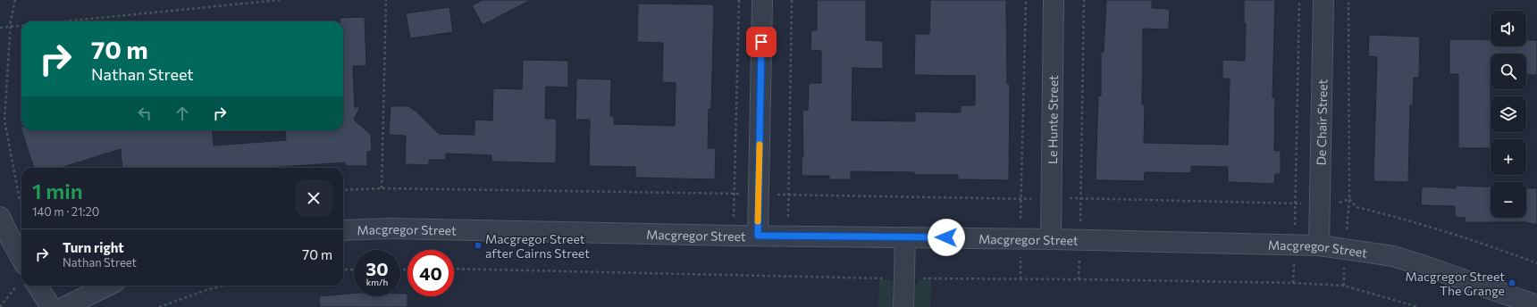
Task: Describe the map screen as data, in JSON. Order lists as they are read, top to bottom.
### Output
{
  "streets": {
    "street": ["Le Hunte Street", "De Chair Street", "Macgregor Street"]
  },
  "crossings": [
    ["Le Hunte Street", "Macgregor Street"],
    ["De Chair Street", "Macgregor Street"]
  ],
  "places": {
    "transit": ["Macgregor Street after Cairns Street", "Macgregor Street The Grange"]
  },
  "page": {
    "map_buttons": ["+", "−"],
    "turn": ["70 m", "Nathan Street"],
    "heading": ["1 min", "140 m · 21:20"],
    "list": [
      {
        "name": "Turn right",
        "note": "Nathan Street",
        "value": "70 m"
      }
    ],
    "speed": "30 km/h",
    "limit": "40"
  }
}
